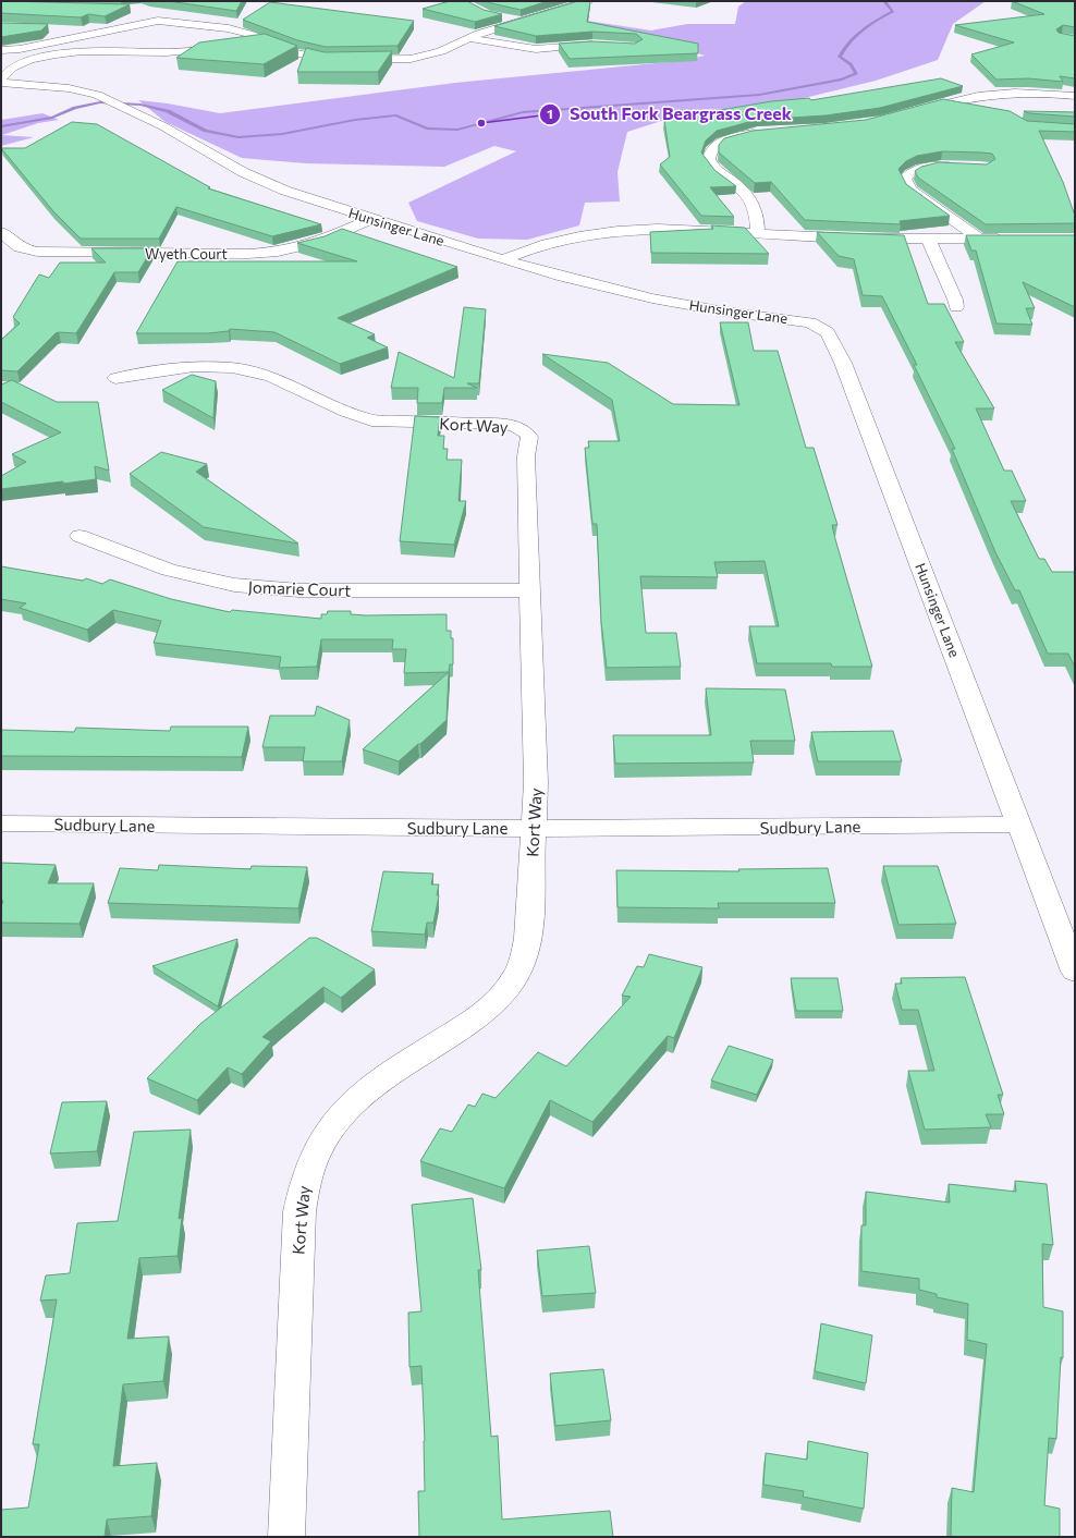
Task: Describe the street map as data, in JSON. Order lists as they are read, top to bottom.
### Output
{
  "streets": {
    "street": [
      "Hunsinger Lane",
      "Wyeth Court",
      "Kort Way",
      "Jomarie Court",
      "Sudbury Lane"
    ]
  },
  "crossings": [
    ["Hunsinger Lane", "Wyeth Court"],
    ["Hunsinger Lane", "Sudbury Lane"],
    ["Kort Way", "Jomarie Court"],
    ["Kort Way", "Sudbury Lane"]
  ],
  "places": ["South Fork Beargrass Creek"]
}
